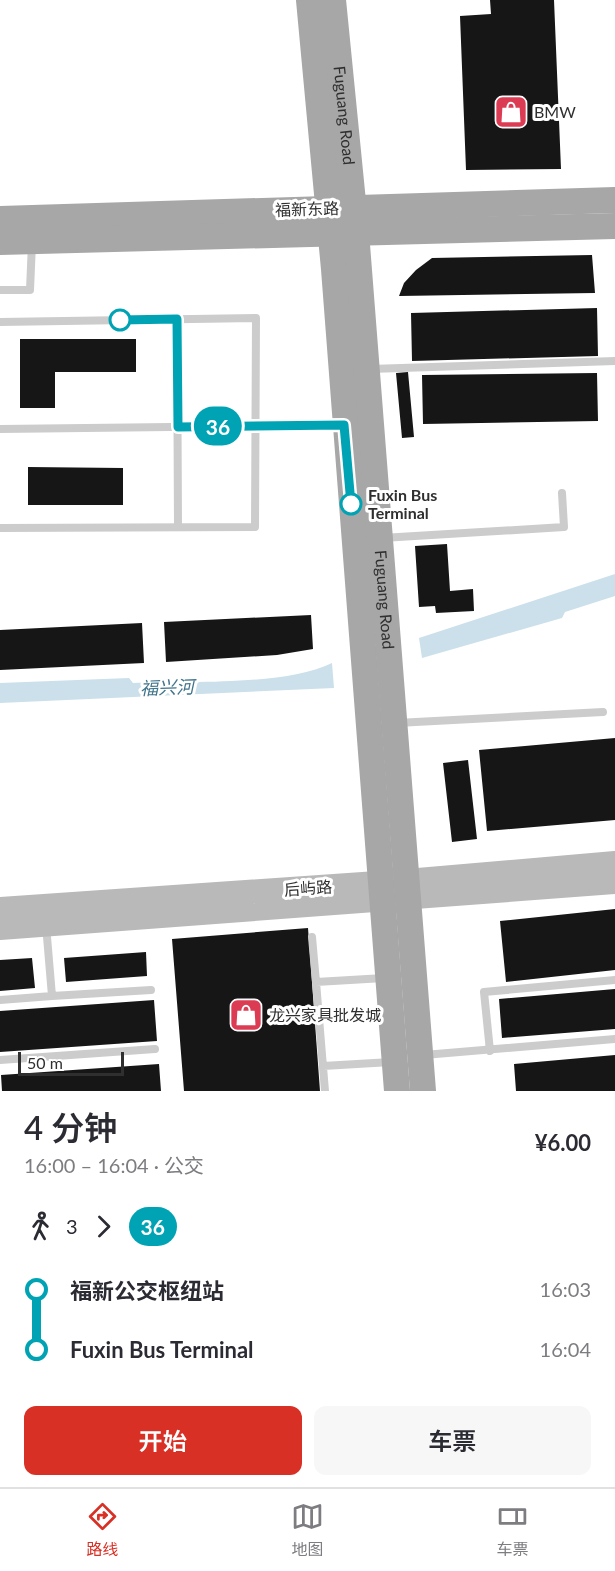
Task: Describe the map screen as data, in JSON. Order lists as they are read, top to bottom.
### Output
{
  "streets": {
    "main road": ["Fuguang Road", "福新东路", "后屿路"]
  },
  "crossings": [
    ["Fuguang Road", "福新东路"],
    ["Fuguang Road", "后屿路"]
  ],
  "water": ["福兴河"],
  "places": {
    "shop": ["BMW", "龙兴家具批发城"],
    "other": ["Fuxin Bus Terminal"]
  },
  "lines": ["bus line 36"],
  "scale_bar": "50 m",
  "page": {
    "on_map": "36",
    "scale": "50 m",
    "heading": ["4 分钟", "16:00 – 16:04 · 公交", "¥6.00"],
    "legs": ["3", "36"],
    "list": [
      {
        "name": "福新公交枢纽站",
        "value": "16:03"
      },
      {
        "name": "Fuxin Bus Terminal",
        "value": "16:04"
      }
    ],
    "buttons": ["开始", "车票"],
    "tabs": ["路线", "地图", "车票"]
  }
}
